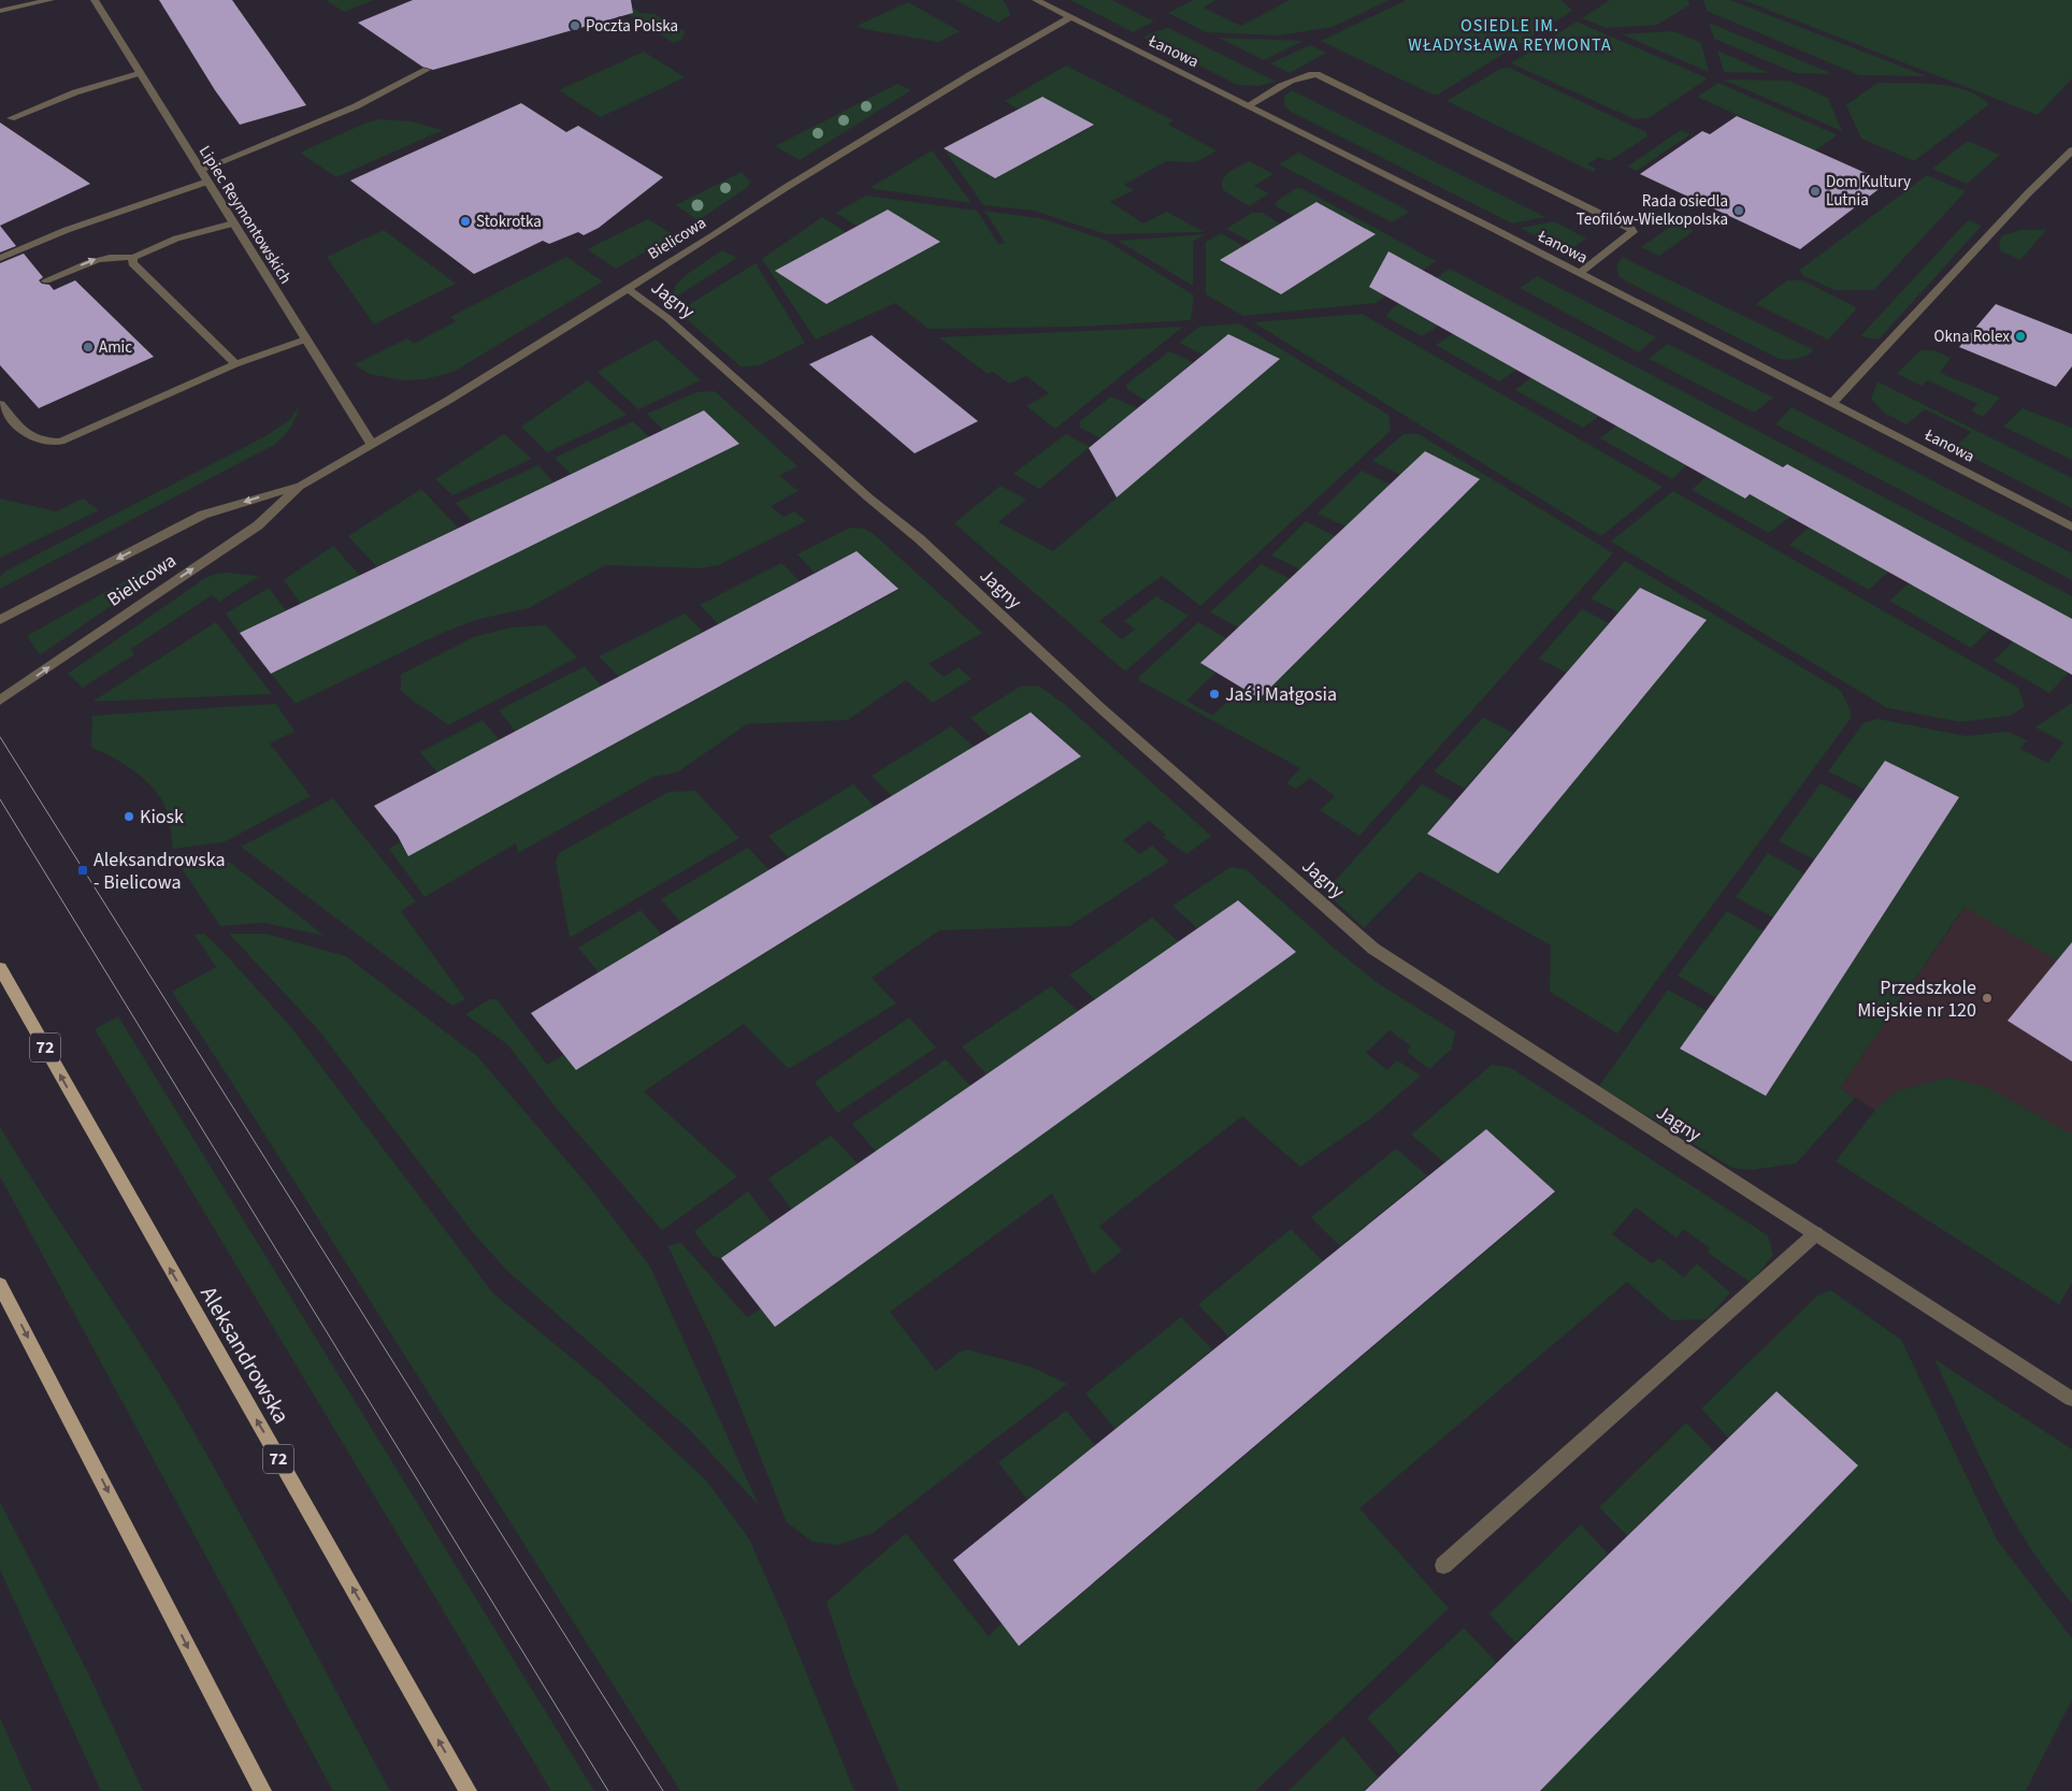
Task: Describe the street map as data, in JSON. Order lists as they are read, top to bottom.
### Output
{
  "streets": {
    "main road": ["72", "Aleksandrowska"],
    "street": [
      "Łanowa",
      "Lipiec Reymontowskich",
      "Bielicowa",
      "Jagny"
    ]
  },
  "crossings": [
    ["Łanowa", "Bielicowa"],
    ["Lipiec Reymontowskich", "Bielicowa"],
    ["Bielicowa", "Jagny"]
  ],
  "one_way": ["Aleksandrowska"],
  "districts": ["OSIEDLE IM. WŁADYSŁAWA REYMONTA"],
  "places": {
    "other": [
      "Poczta Polska",
      "Dom Kultury Lutnia",
      "Rada osiedla Teofilów-Wielkopolska",
      "Stokrotka",
      "Okna Rolex",
      "Amic",
      "Jaś i Małgosia",
      "Kiosk",
      "Przedszkole Miejskie nr 120"
    ],
    "transit": ["Aleksandrowska - Bielicowa"]
  }
}
